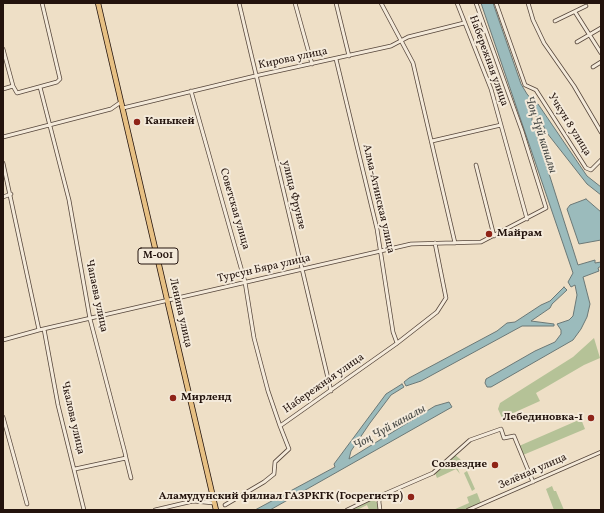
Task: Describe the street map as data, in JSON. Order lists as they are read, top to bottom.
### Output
{
  "streets": {
    "main road": ["М-001", "Ленина улица"],
    "street": [
      "Кирова улица",
      "Набережная улица",
      "Учкун 8 улица",
      "улица Фрунзе",
      "Алма-Атинская улица",
      "Советская улица",
      "Турсун Бяра улица",
      "Чапаева улица",
      "Чкалова улица",
      "Зелёная улица"
    ]
  },
  "crossings": [
    ["Кирова улица", "Набережная улица"],
    ["Кирова улица", "улица Фрунзе"],
    ["Кирова улица", "Алма-Атинская улица"],
    ["Кирова улица", "Советская улица"],
    ["Кирова улица", "Ленина улица"],
    ["Набережная улица", "улица Фрунзе"],
    ["Набережная улица", "Алма-Атинская улица"],
    ["Набережная улица", "Советская улица"],
    ["Набережная улица", "Турсун Бяра улица"],
    ["улица Фрунзе", "Турсун Бяра улица"],
    ["Алма-Атинская улица", "Турсун Бяра улица"],
    ["Советская улица", "Турсун Бяра улица"],
    ["Турсун Бяра улица", "Чапаева улица"],
    ["Турсун Бяра улица", "Ленина улица"],
    ["Турсун Бяра улица", "Чкалова улица"]
  ],
  "water": ["Чоң Чүй каналы"],
  "places": [
    "Каныкей",
    "Майрам",
    "Мирленд",
    "Лебединовка-1",
    "Созвездие",
    "Аламудунский филиал ГАЗРКГК (Госрегистр)"
  ]
}
